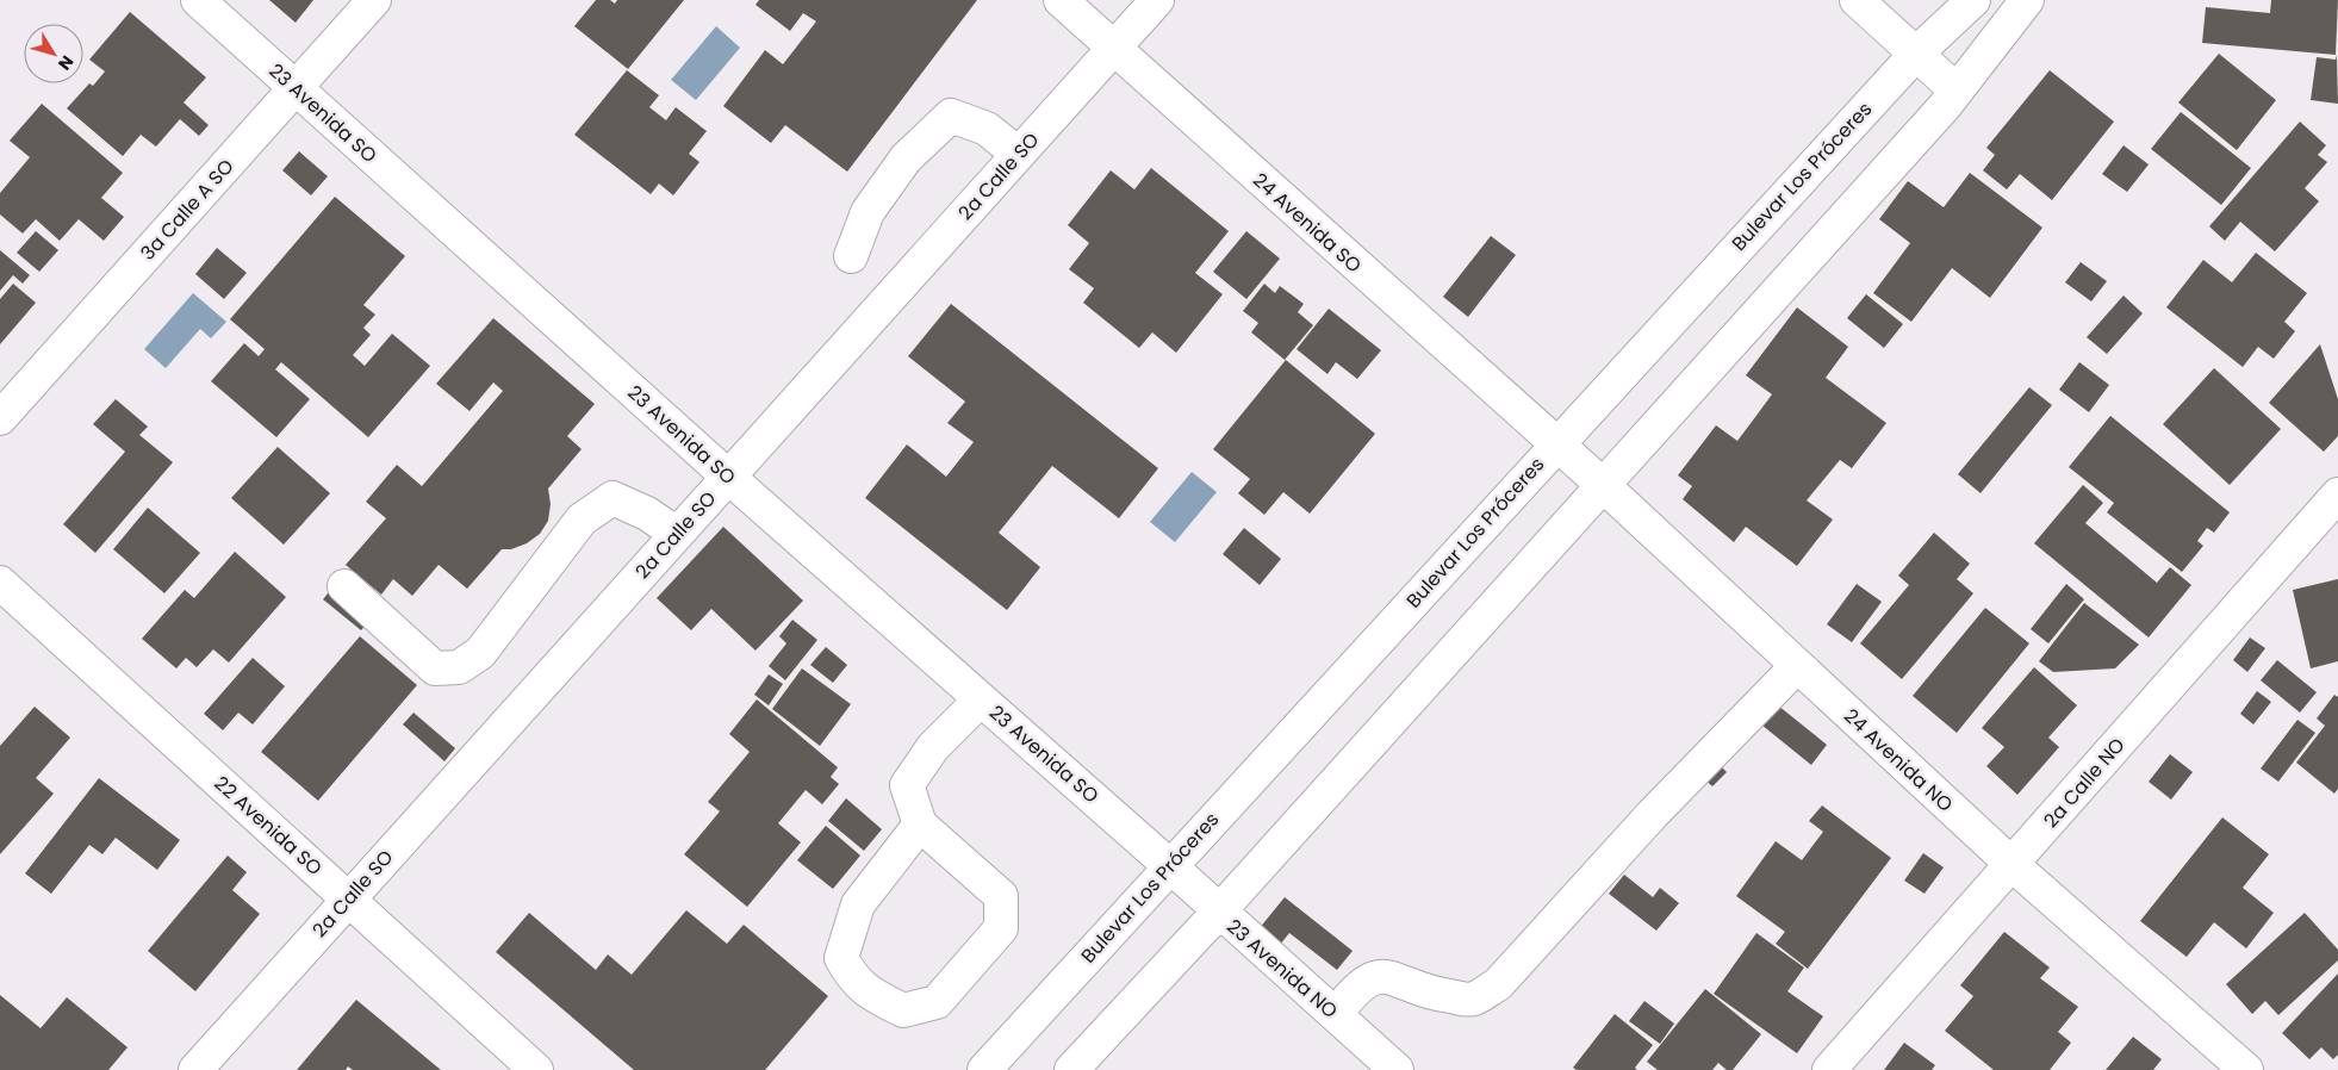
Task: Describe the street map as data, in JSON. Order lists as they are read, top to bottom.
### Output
{
  "streets": {
    "street": [
      "23 Avenida SO",
      "2a Calle SO",
      "Bulevar Los Próceres",
      "3a Calle A SO",
      "24 Avenida SO",
      "24 Avenida NO",
      "2a Calle NO",
      "22 Avenida SO",
      "23 Avenida NO"
    ]
  },
  "crossings": [
    ["23 Avenida SO", "2a Calle SO"],
    ["23 Avenida SO", "Bulevar Los Próceres"],
    ["23 Avenida SO", "3a Calle A SO"],
    ["23 Avenida SO", "23 Avenida NO"],
    ["2a Calle SO", "24 Avenida SO"],
    ["2a Calle SO", "22 Avenida SO"],
    ["Bulevar Los Próceres", "24 Avenida SO"],
    ["Bulevar Los Próceres", "24 Avenida NO"],
    ["Bulevar Los Próceres", "23 Avenida NO"],
    ["24 Avenida SO", "24 Avenida NO"],
    ["24 Avenida NO", "2a Calle NO"]
  ],
  "north": "bottom right"
}
